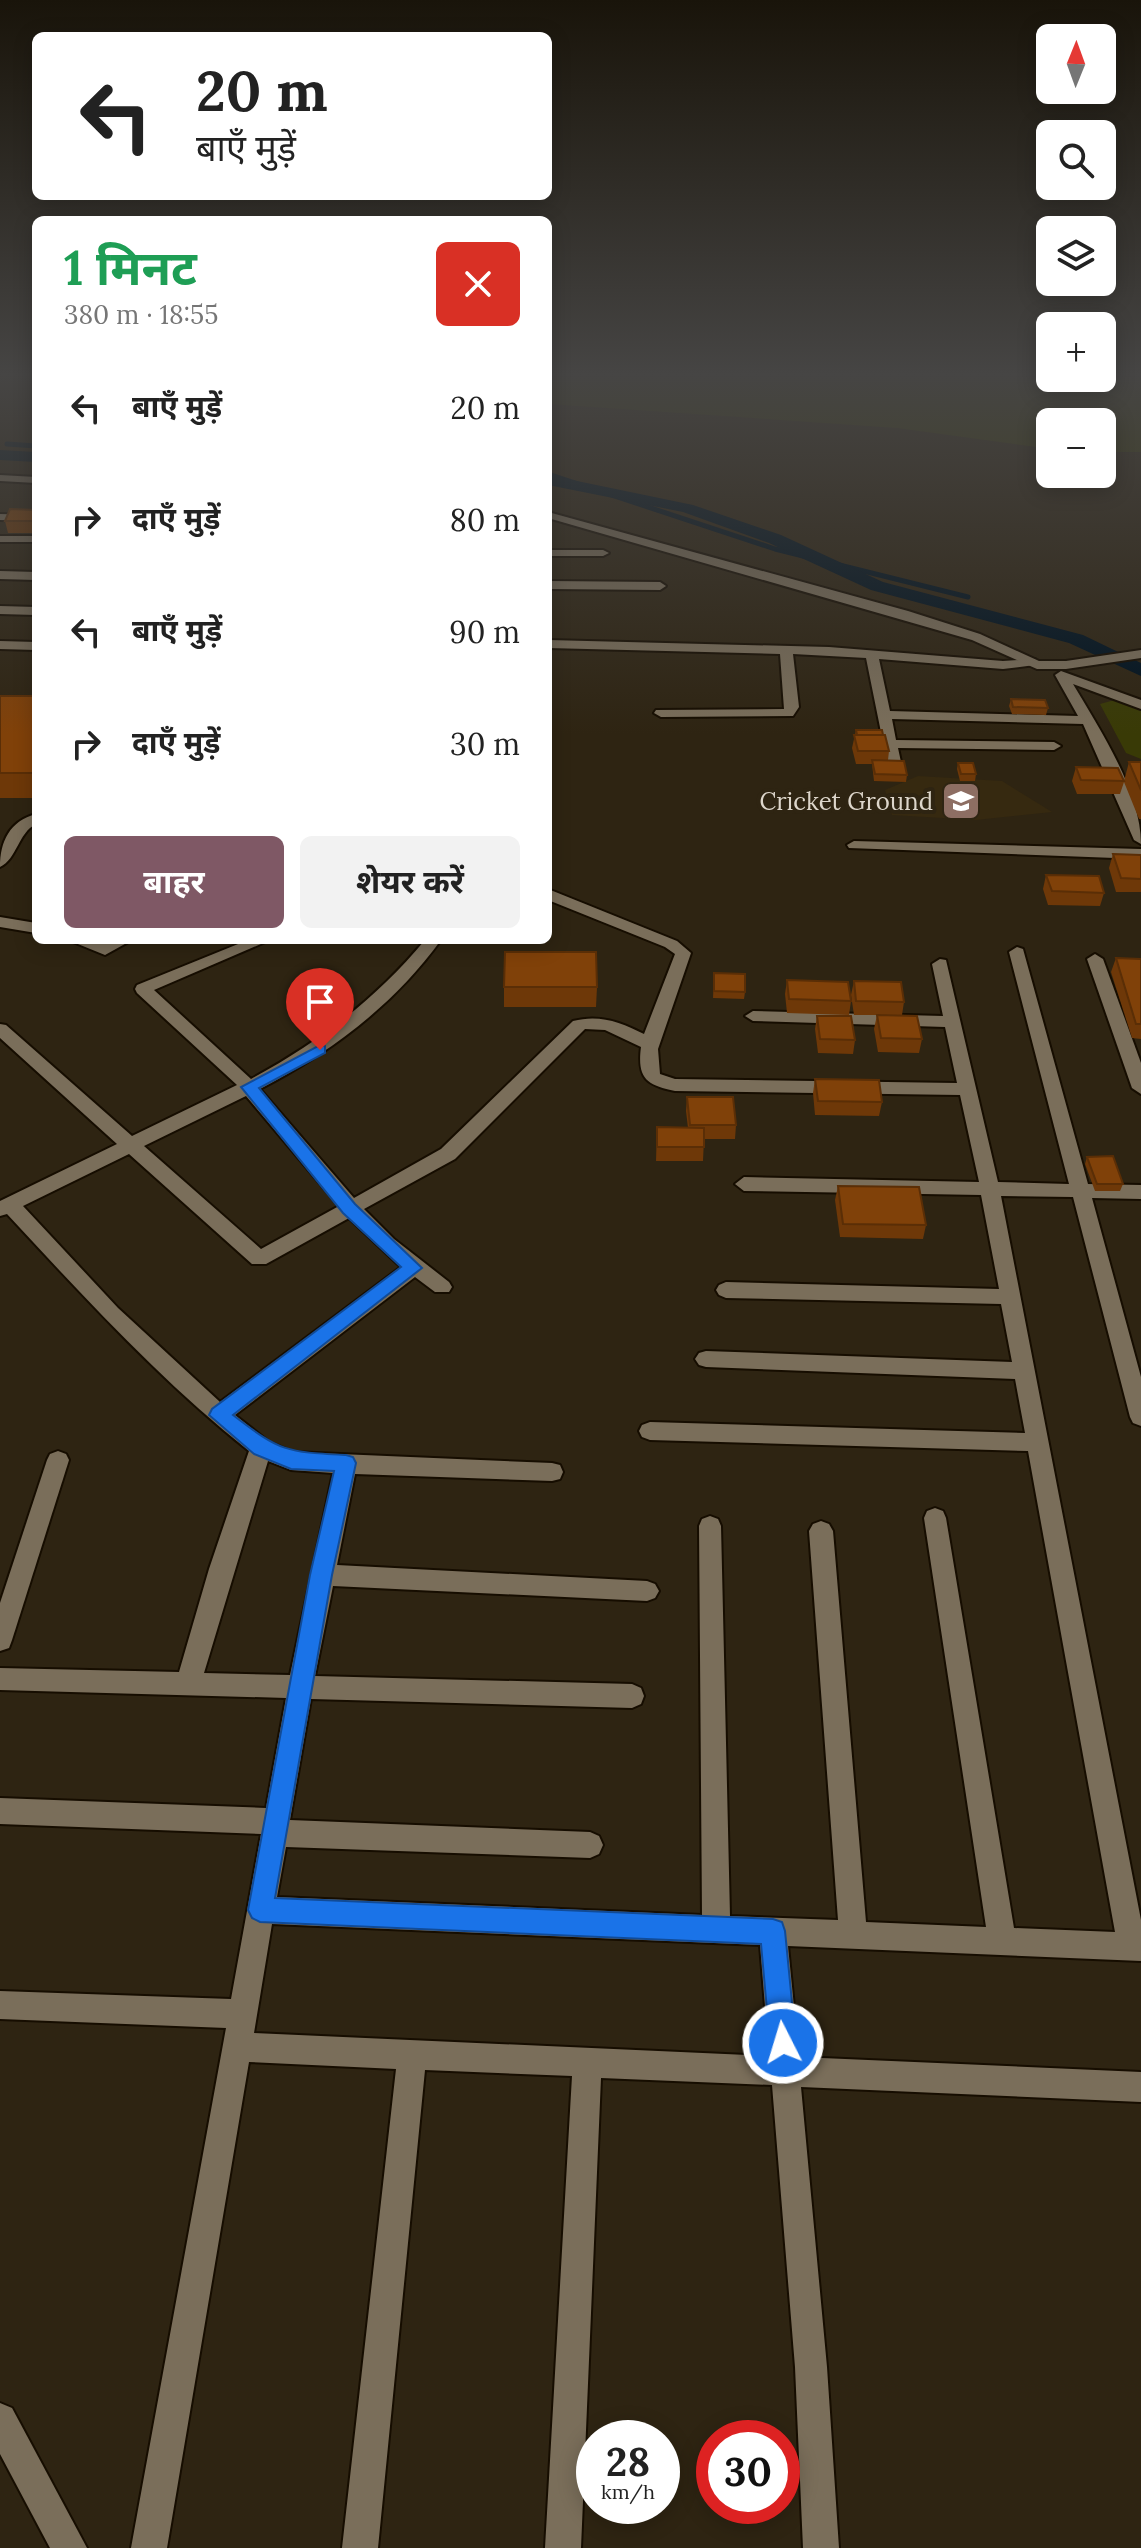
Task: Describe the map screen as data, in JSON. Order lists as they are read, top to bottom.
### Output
{
  "places": {
    "school or university": ["Cricket Ground"]
  },
  "north": "top",
  "page": {
    "map_buttons": ["+", "−"],
    "turn": ["20 m", "बाएँ मुड़ें"],
    "heading": ["1 मिनट", "380 m · 18:55"],
    "list": [
      {
        "name": "बाएँ मुड़ें",
        "value": "20 m"
      },
      {
        "name": "दाएँ मुड़ें",
        "value": "80 m"
      },
      {
        "name": "बाएँ मुड़ें",
        "value": "90 m"
      },
      {
        "name": "दाएँ मुड़ें",
        "value": "30 m"
      }
    ],
    "buttons": ["बाहर", "शेयर करें"],
    "speed": "28 km/h",
    "limit": "30"
  }
}
